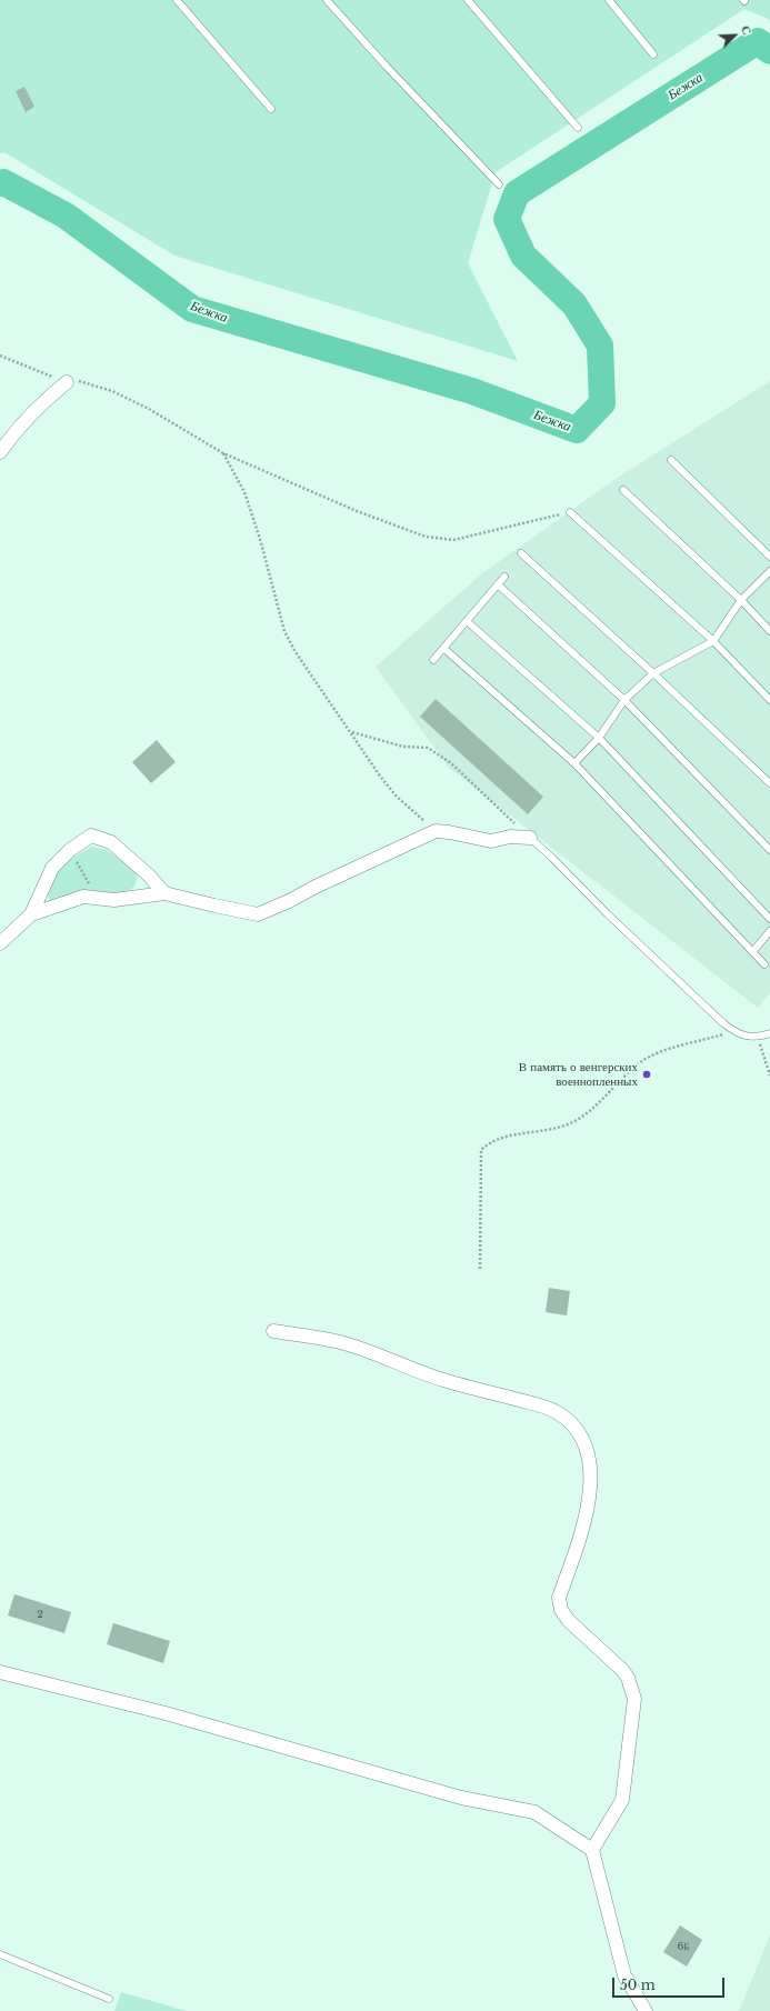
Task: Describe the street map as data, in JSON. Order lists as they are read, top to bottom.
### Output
{
  "water": ["Бежка"],
  "places": ["В память о венгерских военнопленных"],
  "house_numbers": ["2", "6Б"],
  "scale_bar": "50 m",
  "north": "top right"
}
